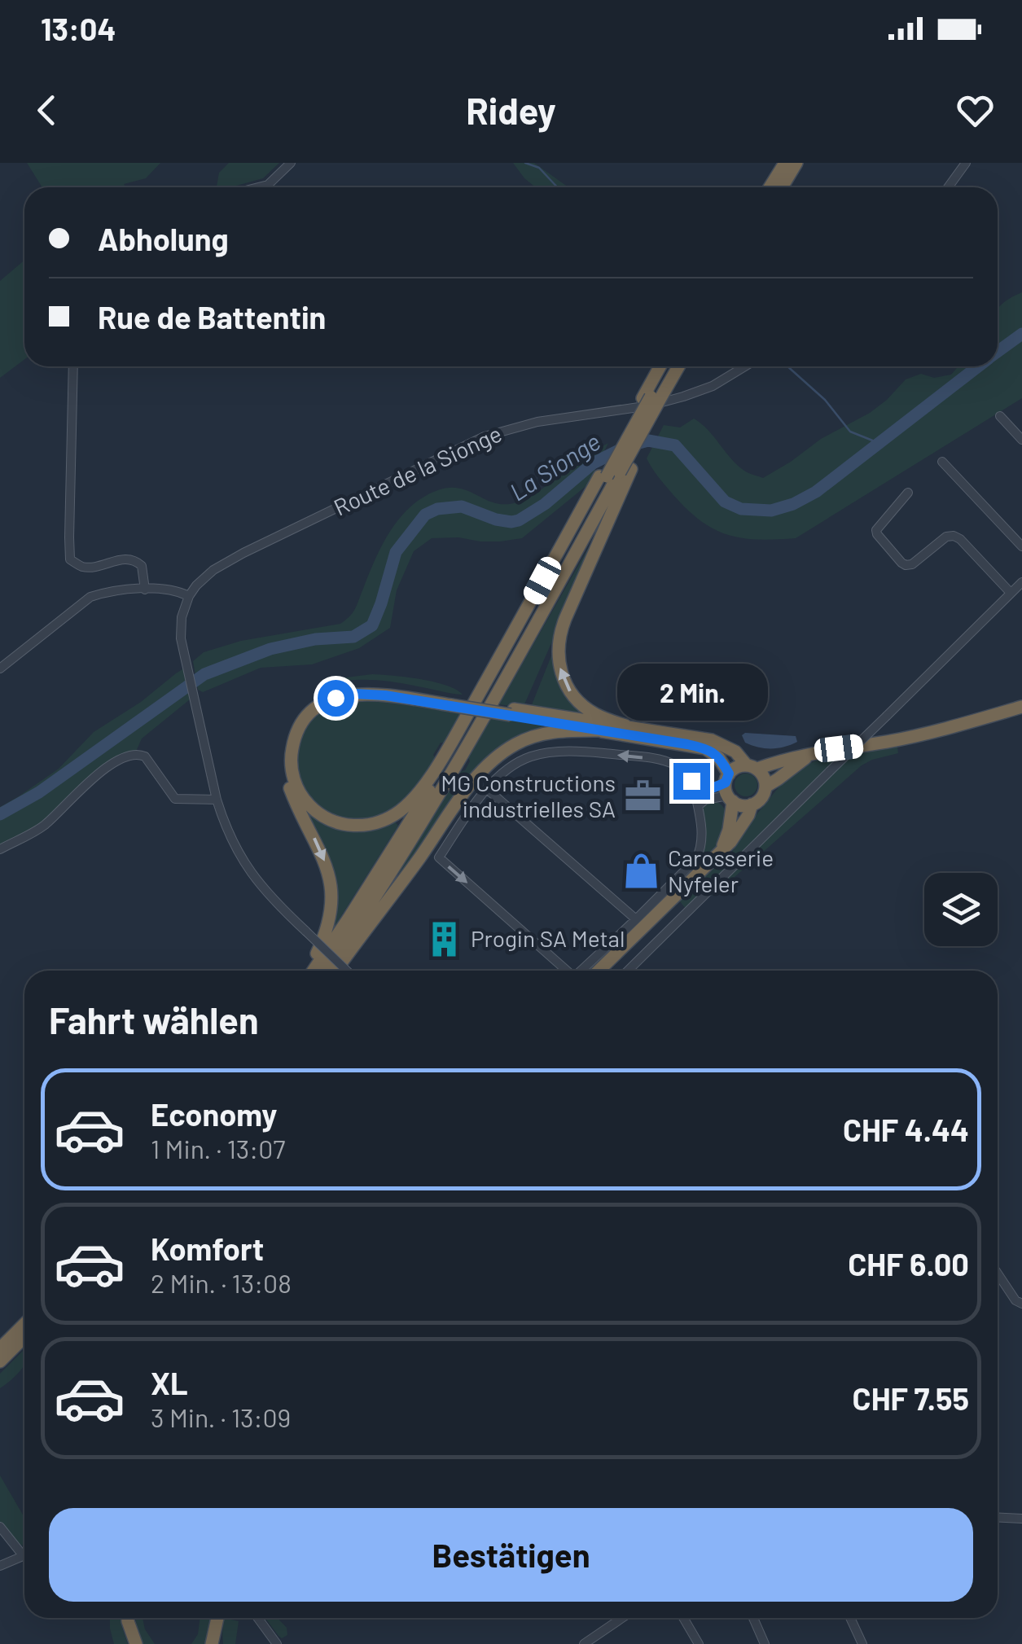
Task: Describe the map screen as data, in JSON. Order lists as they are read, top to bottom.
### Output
{
  "streets": {
    "street": ["Route de la Sionge"]
  },
  "water": ["La Sionge"],
  "places": {
    "office": ["MG Constructions industrielles SA"],
    "shop": ["Carosserie Nyfeler"],
    "building": ["Progin SA Metal"]
  },
  "page": {
    "status": "13:04",
    "header": "Ridey",
    "banner": ["Abholung", "Rue de Battentin"],
    "bubble": "2 Min.",
    "heading": "Fahrt wählen",
    "list": [
      {
        "name": "Economy",
        "note": "1 Min. · 13:07",
        "value": "CHF 4.44"
      },
      {
        "name": "Komfort",
        "note": "2 Min. · 13:08",
        "value": "CHF 6.00"
      },
      {
        "name": "XL",
        "note": "3 Min. · 13:09",
        "value": "CHF 7.55"
      }
    ],
    "buttons": "Bestätigen"
  }
}
